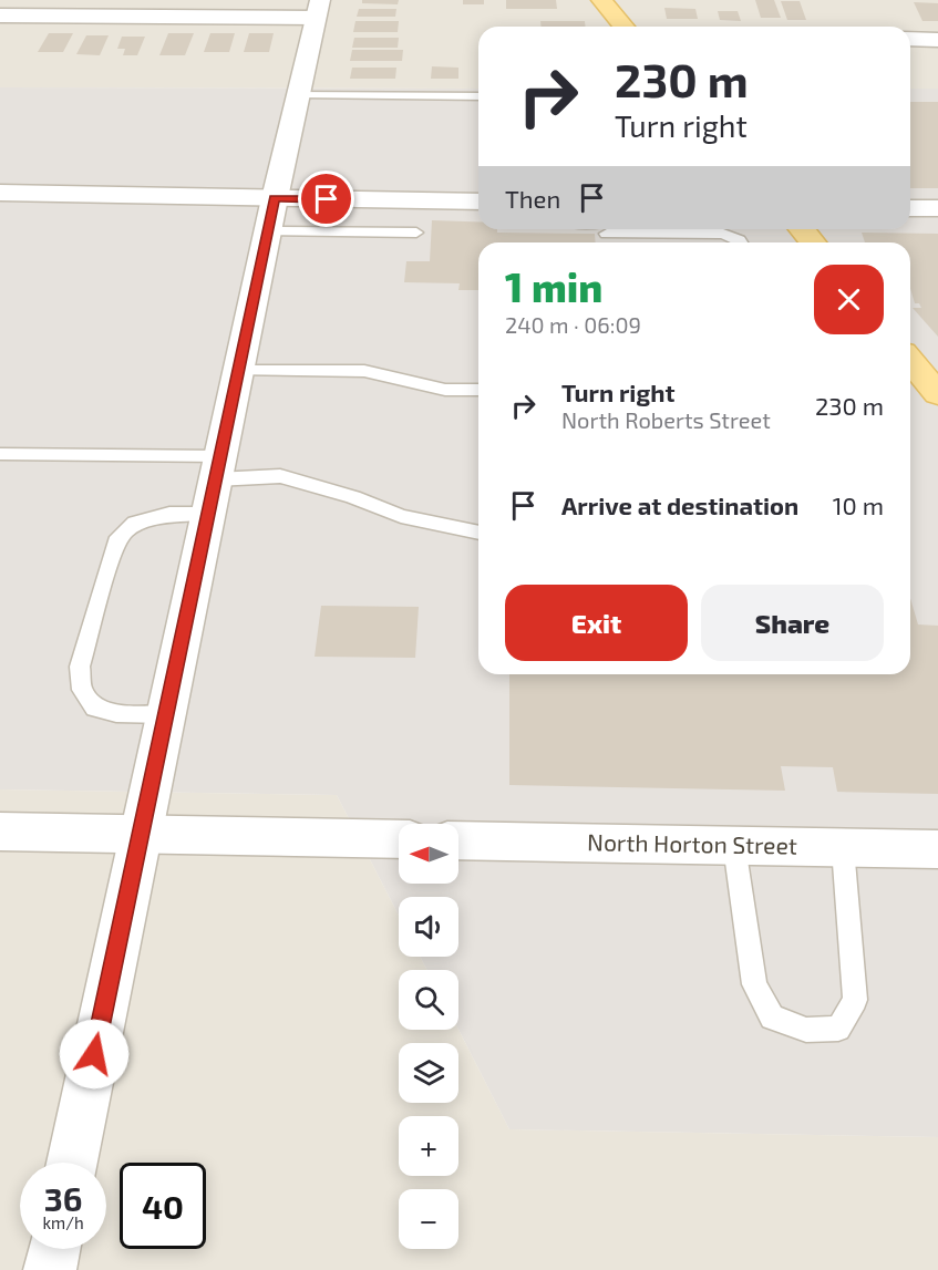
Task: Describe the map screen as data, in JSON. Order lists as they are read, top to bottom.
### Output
{
  "streets": {
    "street": ["North Horton Street"]
  },
  "north": "left",
  "page": {
    "turn": ["230 m", "Turn right"],
    "then": "Then",
    "heading": ["1 min", "240 m · 06:09"],
    "list": [
      {
        "name": "Turn right",
        "note": "North Roberts Street",
        "value": "230 m"
      },
      {
        "name": "Arrive at destination",
        "value": "10 m"
      }
    ],
    "buttons": ["Exit", "Share"],
    "map_buttons": ["+", "−"],
    "speed": "36 km/h",
    "limit": "40"
  }
}
